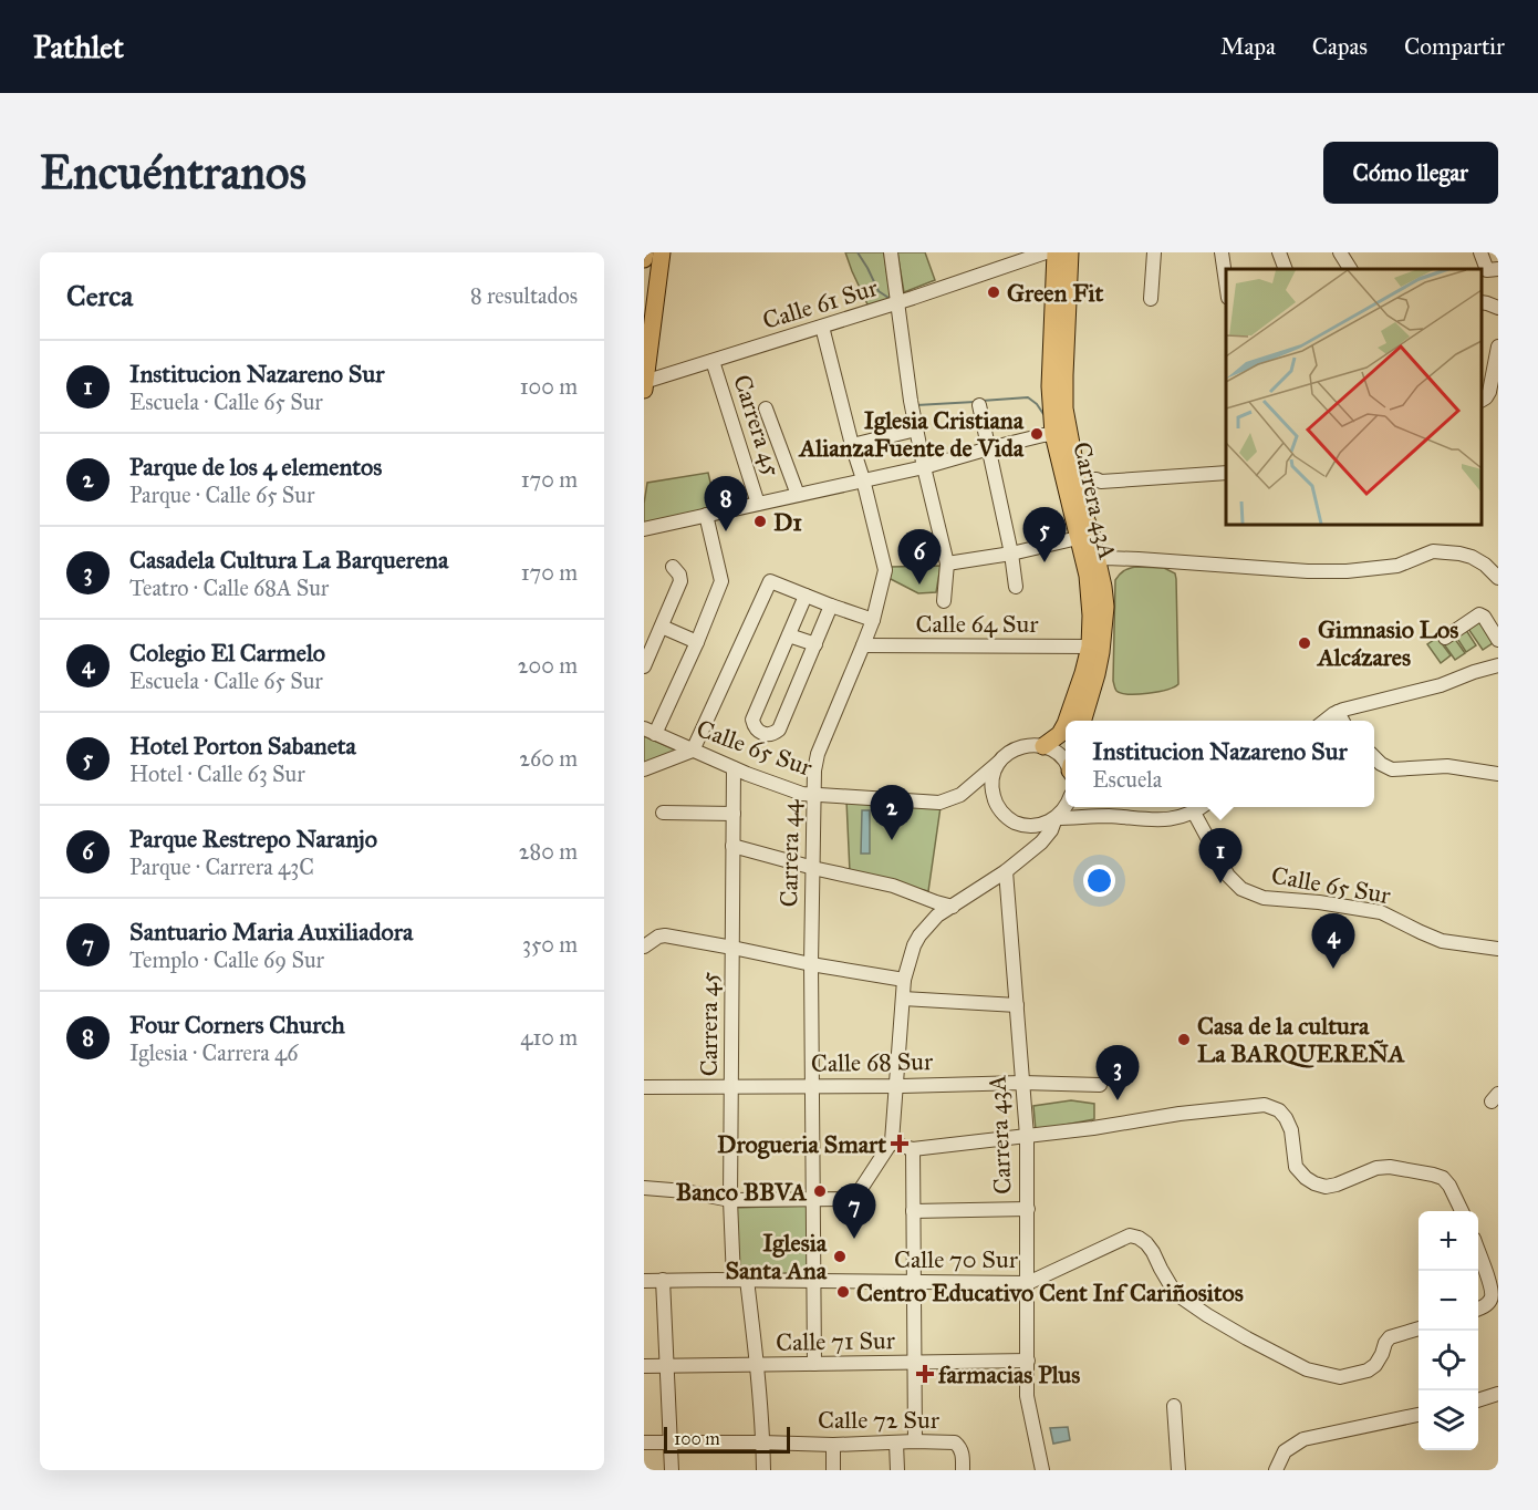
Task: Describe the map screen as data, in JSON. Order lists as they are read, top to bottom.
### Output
{
  "streets": {
    "main road": ["Carrera 43A"],
    "street": [
      "Calle 61 Sur",
      "Carrera 45",
      "Calle 64 Sur",
      "Calle 65 Sur",
      "Carrera 44",
      "Calle 68 Sur",
      "Calle 70 Sur",
      "Calle 71 Sur",
      "Calle 72 Sur"
    ]
  },
  "crossings": [
    ["Calle 61 Sur", "Carrera 45"],
    ["Calle 61 Sur", "Carrera 44"],
    ["Carrera 45", "Calle 65 Sur"],
    ["Carrera 45", "Calle 68 Sur"],
    ["Carrera 45", "Calle 70 Sur"],
    ["Carrera 45", "Calle 71 Sur"],
    ["Carrera 45", "Calle 72 Sur"],
    ["Carrera 43A", "Calle 64 Sur"],
    ["Carrera 43A", "Calle 65 Sur"],
    ["Carrera 43A", "Calle 68 Sur"],
    ["Carrera 43A", "Calle 70 Sur"],
    ["Carrera 43A", "Calle 71 Sur"],
    ["Calle 64 Sur", "Carrera 44"],
    ["Calle 65 Sur", "Carrera 44"],
    ["Carrera 44", "Calle 68 Sur"],
    ["Carrera 44", "Calle 70 Sur"],
    ["Carrera 44", "Calle 71 Sur"]
  ],
  "places": {
    "other": [
      "Green Fit",
      "Iglesia Cristiana AlianzaFuente de Vida",
      "D1",
      "Gimnasio Los Alcázares",
      "Casa de la cultura La BARQUEREÑA",
      "Banco BBVA",
      "Iglesia Santa Ana",
      "Centro Educativo Cent Inf Cariñositos"
    ],
    "health": ["Drogueria Smart", "farmacias Plus"]
  },
  "scale_bar": "100 m",
  "page": {
    "header": "Pathlet",
    "nav": ["Mapa", "Capas", "Compartir"],
    "buttons": "Cómo llegar",
    "title": "Encuéntranos",
    "heading": ["Cerca", "8 resultados"],
    "list": [
      {
        "mark": "1",
        "name": "Institucion Nazareno Sur",
        "note": "Escuela · Calle 65 Sur",
        "value": "100 m"
      },
      {
        "mark": "2",
        "name": "Parque de los 4 elementos",
        "note": "Parque · Calle 65 Sur",
        "value": "170 m"
      },
      {
        "mark": "3",
        "name": "Casadela Cultura La Barquerena",
        "note": "Teatro · Calle 68A Sur",
        "value": "170 m"
      },
      {
        "mark": "4",
        "name": "Colegio El Carmelo",
        "note": "Escuela · Calle 65 Sur",
        "value": "200 m"
      },
      {
        "mark": "5",
        "name": "Hotel Porton Sabaneta",
        "note": "Hotel · Calle 63 Sur",
        "value": "260 m"
      },
      {
        "mark": "6",
        "name": "Parque Restrepo Naranjo",
        "note": "Parque · Carrera 43C",
        "value": "280 m"
      },
      {
        "mark": "7",
        "name": "Santuario Maria Auxiliadora",
        "note": "Templo · Calle 69 Sur",
        "value": "350 m"
      },
      {
        "mark": "8",
        "name": "Four Corners Church",
        "note": "Iglesia · Carrera 46",
        "value": "410 m"
      }
    ],
    "pins": [
      "8",
      "5",
      "6",
      "2",
      "1",
      "4",
      "3",
      "7"
    ],
    "popup": ["Institucion Nazareno Sur", "Escuela"],
    "map_buttons": ["+", "−"],
    "scale": "100 m"
  }
}
